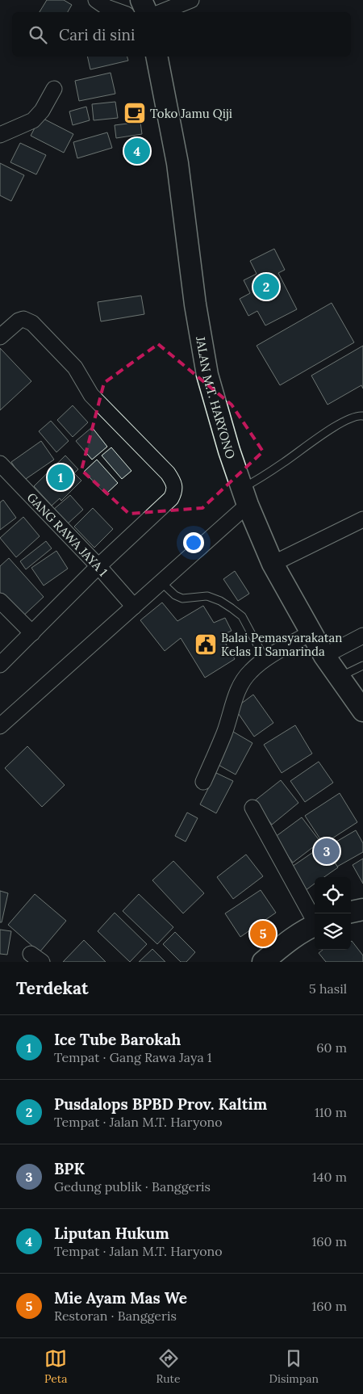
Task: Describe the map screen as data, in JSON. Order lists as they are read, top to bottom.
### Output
{
  "streets": {
    "main road": ["JALAN M.T. HARYONO"],
    "street": ["GANG RAWA JAYA 1"]
  },
  "places": {
    "cafe": ["Toko Jamu Qiji"],
    "public building": ["Balai Pemasyarakatan Kelas II Samarinda"]
  },
  "page": {
    "search": "Cari di sini",
    "pins": [
      "4",
      "2",
      "1",
      "3",
      "5"
    ],
    "heading": ["Terdekat", "5 hasil"],
    "list": [
      {
        "mark": "1",
        "name": "Ice Tube Barokah",
        "note": "Tempat · Gang Rawa Jaya 1",
        "value": "60 m"
      },
      {
        "mark": "2",
        "name": "Pusdalops BPBD Prov. Kaltim",
        "note": "Tempat · Jalan M.T. Haryono",
        "value": "110 m"
      },
      {
        "mark": "3",
        "name": "BPK",
        "note": "Gedung publik · Banggeris",
        "value": "140 m"
      },
      {
        "mark": "4",
        "name": "Liputan Hukum",
        "note": "Tempat · Jalan M.T. Haryono",
        "value": "160 m"
      },
      {
        "mark": "5",
        "name": "Mie Ayam Mas We",
        "note": "Restoran · Banggeris",
        "value": "160 m"
      }
    ],
    "nav": ["Peta", "Rute", "Disimpan"]
  }
}
